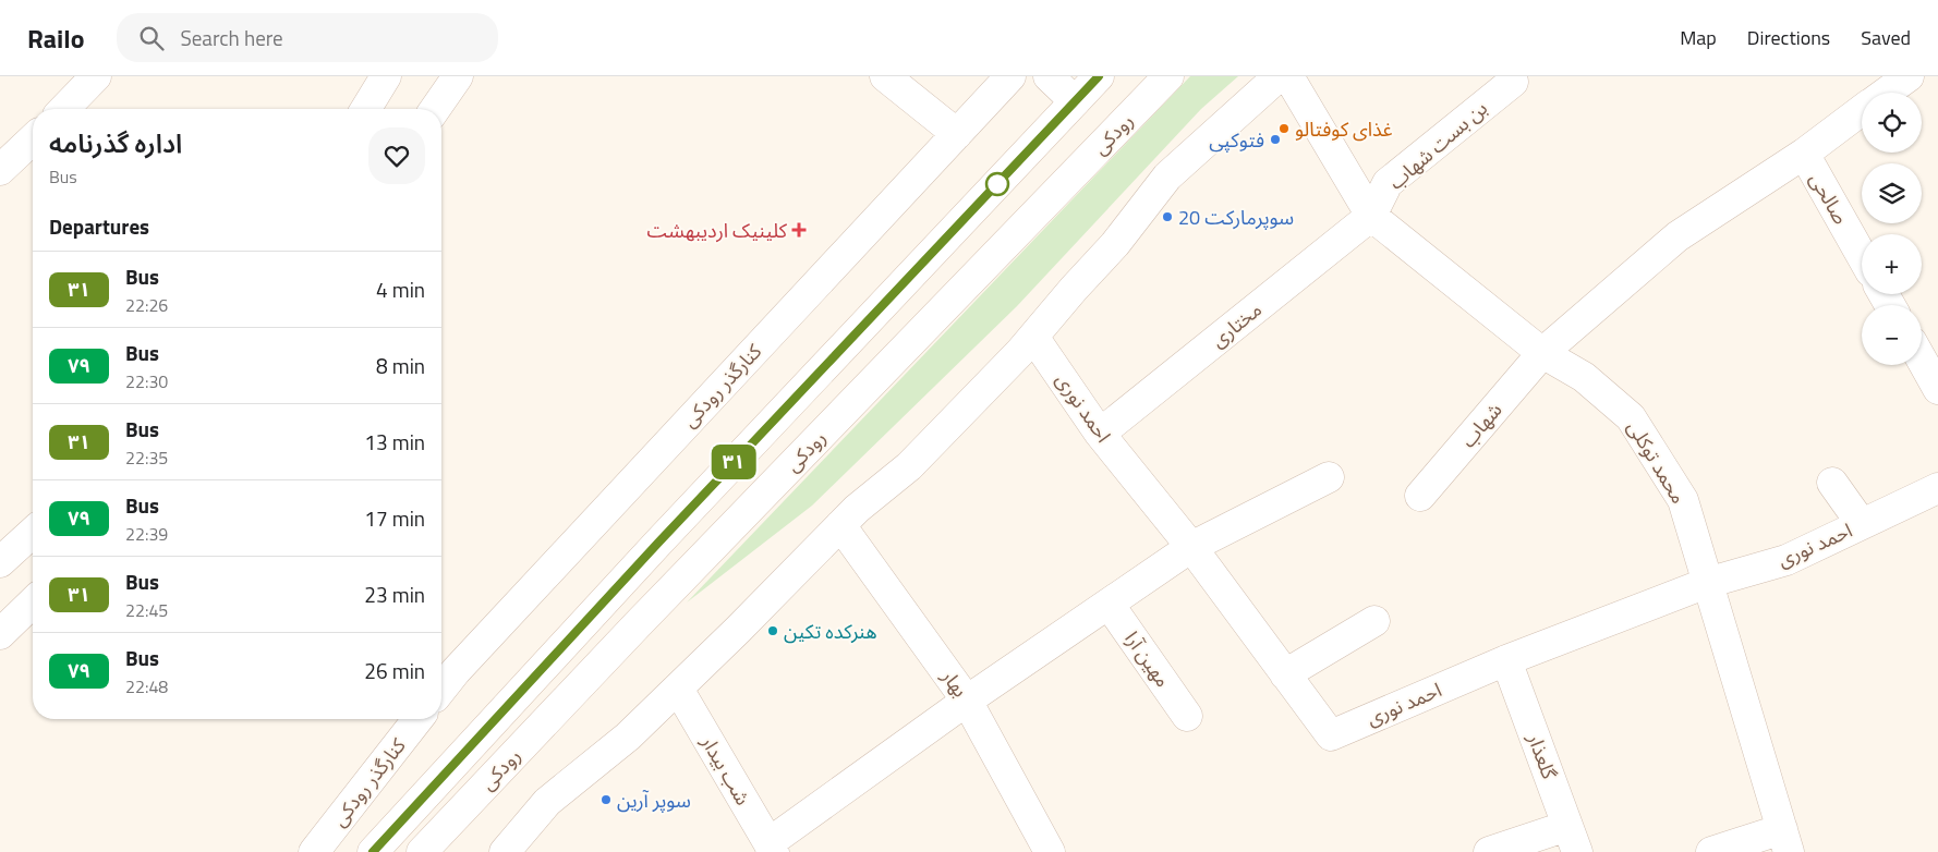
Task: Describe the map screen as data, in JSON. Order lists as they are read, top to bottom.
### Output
{
  "streets": {
    "street": [
      "رودکی",
      "بن بست شهاب",
      "صالحی",
      "مختاری",
      "کنارگذر رودکی",
      "احمد نوری",
      "شهاب",
      "محمد توکلی",
      "مهین آرا",
      "بهار",
      "گلعذار",
      "شب بیدار"
    ]
  },
  "crossings": [
    ["بن بست شهاب", "مختاری"],
    ["بن بست شهاب", "محمد توکلی"],
    ["صالحی", "شهاب"],
    ["مختاری", "احمد نوری"],
    ["مختاری", "محمد توکلی"],
    ["احمد نوری", "محمد توکلی"],
    ["احمد نوری", "گلعذار"],
    ["شهاب", "محمد توکلی"]
  ],
  "places": {
    "other": [
      "غذای کوفتالو",
      "فتوکپی",
      "سوپرمارکت 20",
      "هنرکده تکین",
      "سوپر آرین"
    ],
    "health": ["کلینیک اردیبهشت"]
  },
  "lines": ["bus line ۳۱"],
  "page": {
    "header": "Railo",
    "search": "Search here",
    "nav": ["Map", "Directions", "Saved"],
    "on_map": "۳۱",
    "map_buttons": ["+", "−"],
    "heading": [
      ["اداره گذرنامه", "Bus"],
      "Departures"
    ],
    "list": [
      {
        "mark": "۳۱",
        "name": "Bus",
        "note": "22:26",
        "value": "4 min"
      },
      {
        "mark": "۷۹",
        "name": "Bus",
        "note": "22:30",
        "value": "8 min"
      },
      {
        "mark": "۳۱",
        "name": "Bus",
        "note": "22:35",
        "value": "13 min"
      },
      {
        "mark": "۷۹",
        "name": "Bus",
        "note": "22:39",
        "value": "17 min"
      },
      {
        "mark": "۳۱",
        "name": "Bus",
        "note": "22:45",
        "value": "23 min"
      },
      {
        "mark": "۷۹",
        "name": "Bus",
        "note": "22:48",
        "value": "26 min"
      }
    ]
  }
}
